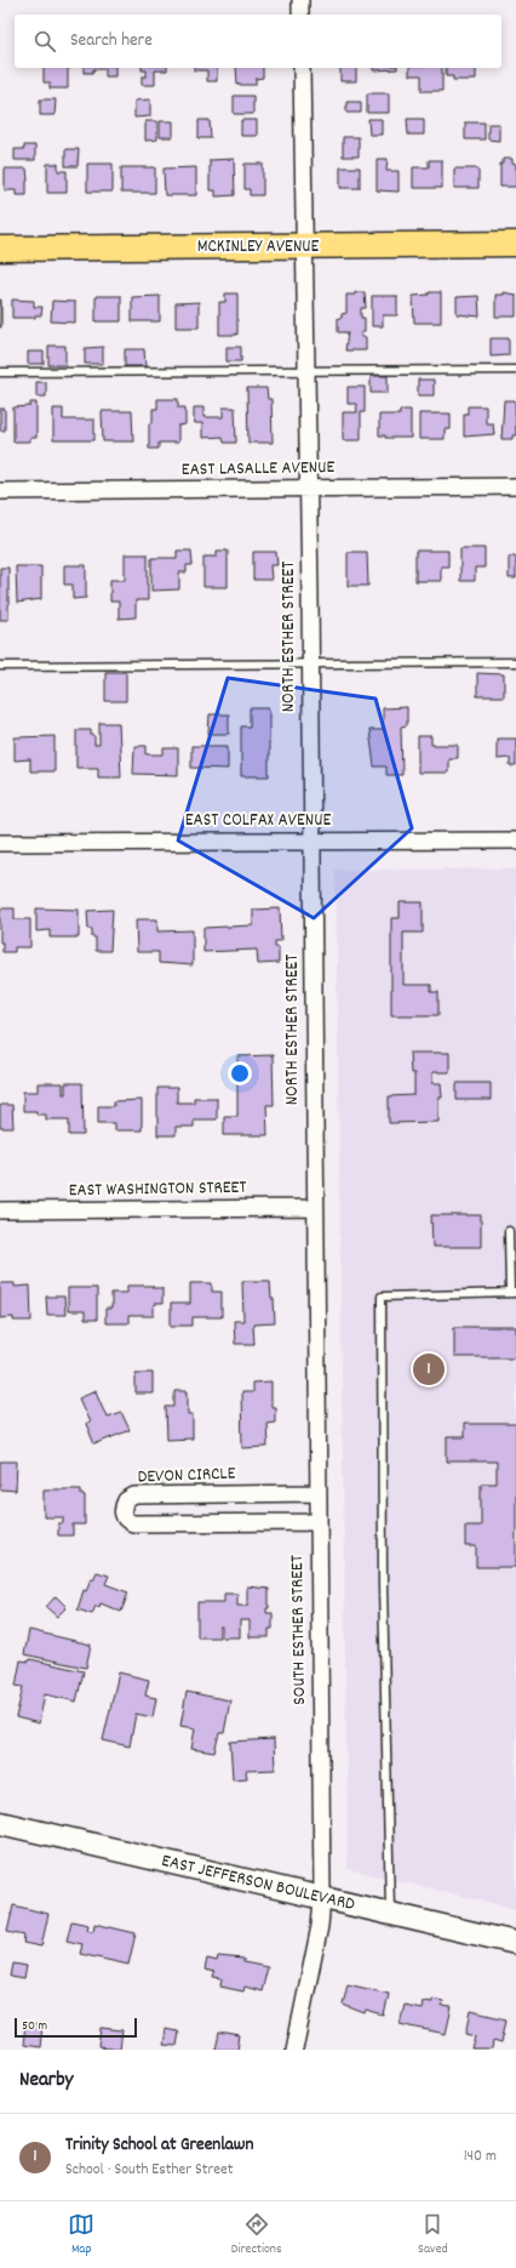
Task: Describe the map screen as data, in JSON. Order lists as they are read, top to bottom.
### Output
{
  "streets": {
    "main road": ["MCKINLEY AVENUE"],
    "street": [
      "EAST LASALLE AVENUE",
      "NORTH ESTHER STREET",
      "EAST COLFAX AVENUE",
      "EAST WASHINGTON STREET",
      "DEVON CIRCLE",
      "SOUTH ESTHER STREET",
      "EAST JEFFERSON BOULEVARD"
    ]
  },
  "crossings": [
    ["MCKINLEY AVENUE", "NORTH ESTHER STREET"],
    ["EAST LASALLE AVENUE", "NORTH ESTHER STREET"],
    ["NORTH ESTHER STREET", "EAST COLFAX AVENUE"],
    ["NORTH ESTHER STREET", "EAST WASHINGTON STREET"],
    ["NORTH ESTHER STREET", "SOUTH ESTHER STREET"],
    ["EAST WASHINGTON STREET", "SOUTH ESTHER STREET"],
    ["DEVON CIRCLE", "SOUTH ESTHER STREET"],
    ["SOUTH ESTHER STREET", "EAST JEFFERSON BOULEVARD"]
  ],
  "scale_bar": "50 m",
  "page": {
    "search": "Search here",
    "pins": "1",
    "scale": "50 m",
    "heading": "Nearby",
    "list": [
      {
        "mark": "1",
        "name": "Trinity School at Greenlawn",
        "note": "School · South Esther Street",
        "value": "140 m"
      }
    ],
    "nav": ["Map", "Directions", "Saved"]
  }
}
